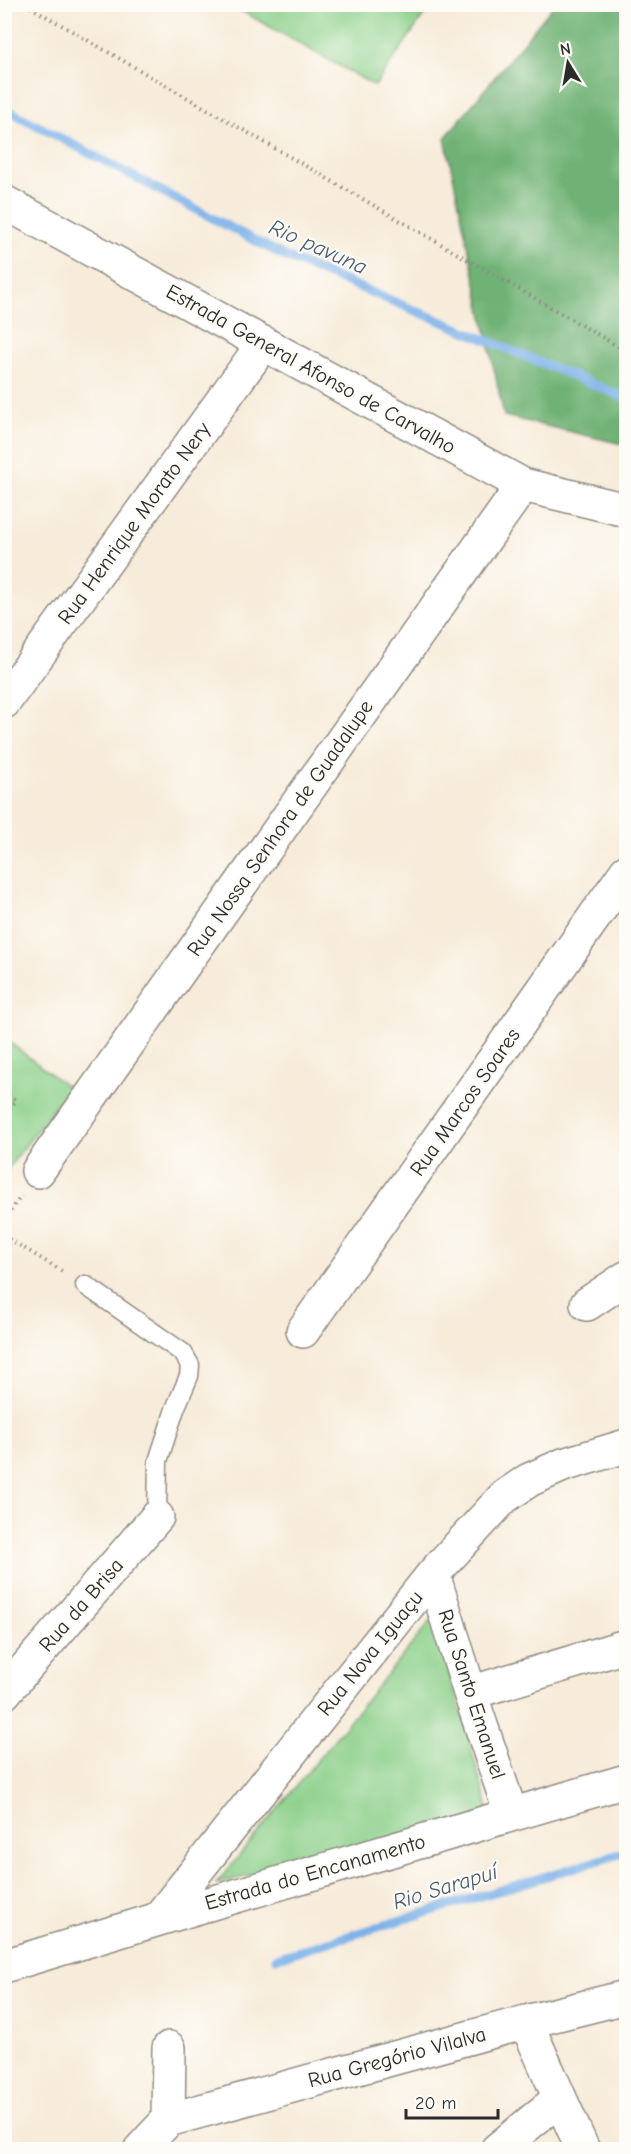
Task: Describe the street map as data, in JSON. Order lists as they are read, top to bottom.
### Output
{
  "streets": {
    "street": [
      "Estrada General Afonso de Carvalho",
      "Rua Henrique Morato Nery",
      "Rua Nossa Senhora de Guadalupe",
      "Rua Marcos Soares",
      "Rua da Brisa",
      "Rua Nova Iguaçu",
      "Rua Santo Emanuel",
      "Estrada do Encanamento",
      "Rua Gregório Vilalva"
    ]
  },
  "crossings": [
    ["Estrada General Afonso de Carvalho", "Rua Henrique Morato Nery"],
    ["Estrada General Afonso de Carvalho", "Rua Nossa Senhora de Guadalupe"],
    ["Rua Nova Iguaçu", "Rua Santo Emanuel"],
    ["Rua Nova Iguaçu", "Estrada do Encanamento"],
    ["Rua Santo Emanuel", "Estrada do Encanamento"]
  ],
  "water": ["Rio pavuna", "Rio Sarapuí"],
  "scale_bar": "20 m",
  "north": "top"
}
